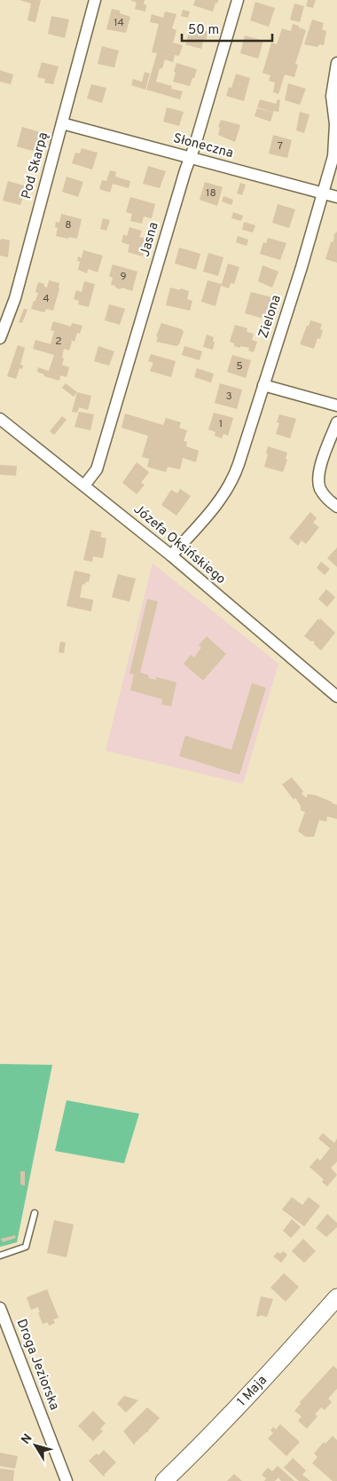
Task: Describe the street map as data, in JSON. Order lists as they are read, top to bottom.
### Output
{
  "streets": {
    "main road": ["1 Maja"],
    "street": [
      "Słoneczna",
      "Pod Skarpą",
      "Jasna",
      "Zielona",
      "Józefa Oksińskiego",
      "Droga Jeziorska"
    ]
  },
  "crossings": [
    ["Słoneczna", "Pod Skarpą"],
    ["Słoneczna", "Jasna"],
    ["Słoneczna", "Zielona"],
    ["Jasna", "Józefa Oksińskiego"],
    ["Zielona", "Józefa Oksińskiego"]
  ],
  "house_numbers": [
    "14",
    "7",
    "18",
    "8",
    "9",
    "4",
    "2",
    "5",
    "3",
    "1"
  ],
  "scale_bar": "50 m",
  "north": "top left"
}
